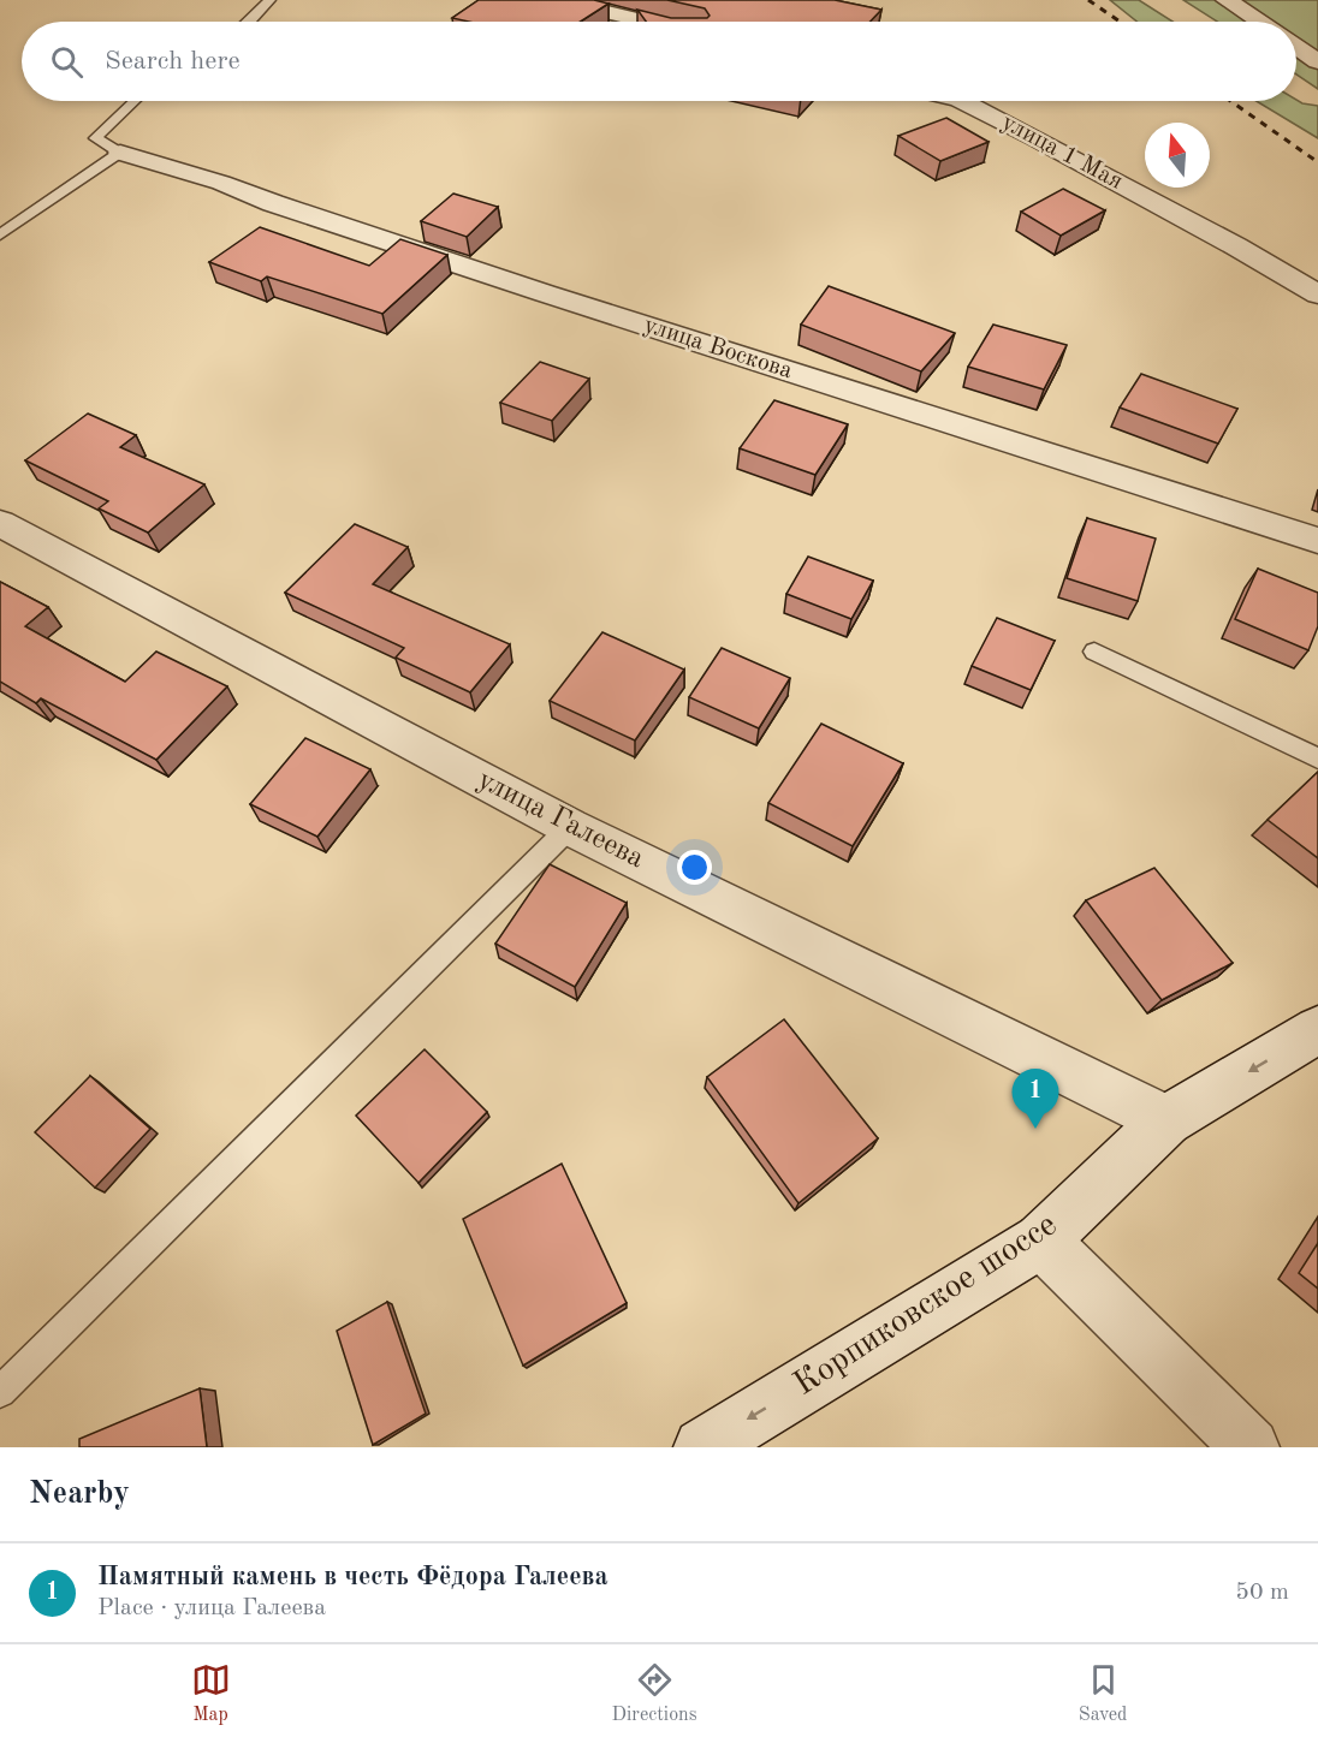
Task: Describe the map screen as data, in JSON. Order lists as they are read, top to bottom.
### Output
{
  "streets": {
    "street": [
      "улица 1 Мая",
      "улица Воскова",
      "улица Галеева",
      "Корпиковское шоссе"
    ]
  },
  "crossings": [
    ["улица Галеева", "Корпиковское шоссе"]
  ],
  "one_way": ["Корпиковское шоссе"],
  "north": "top",
  "page": {
    "search": "Search here",
    "pins": "1",
    "heading": "Nearby",
    "list": [
      {
        "mark": "1",
        "name": "Памятный камень в честь Фёдора Галеева",
        "note": "Place · улица Галеева",
        "value": "50 m"
      }
    ],
    "nav": ["Map", "Directions", "Saved"]
  }
}
